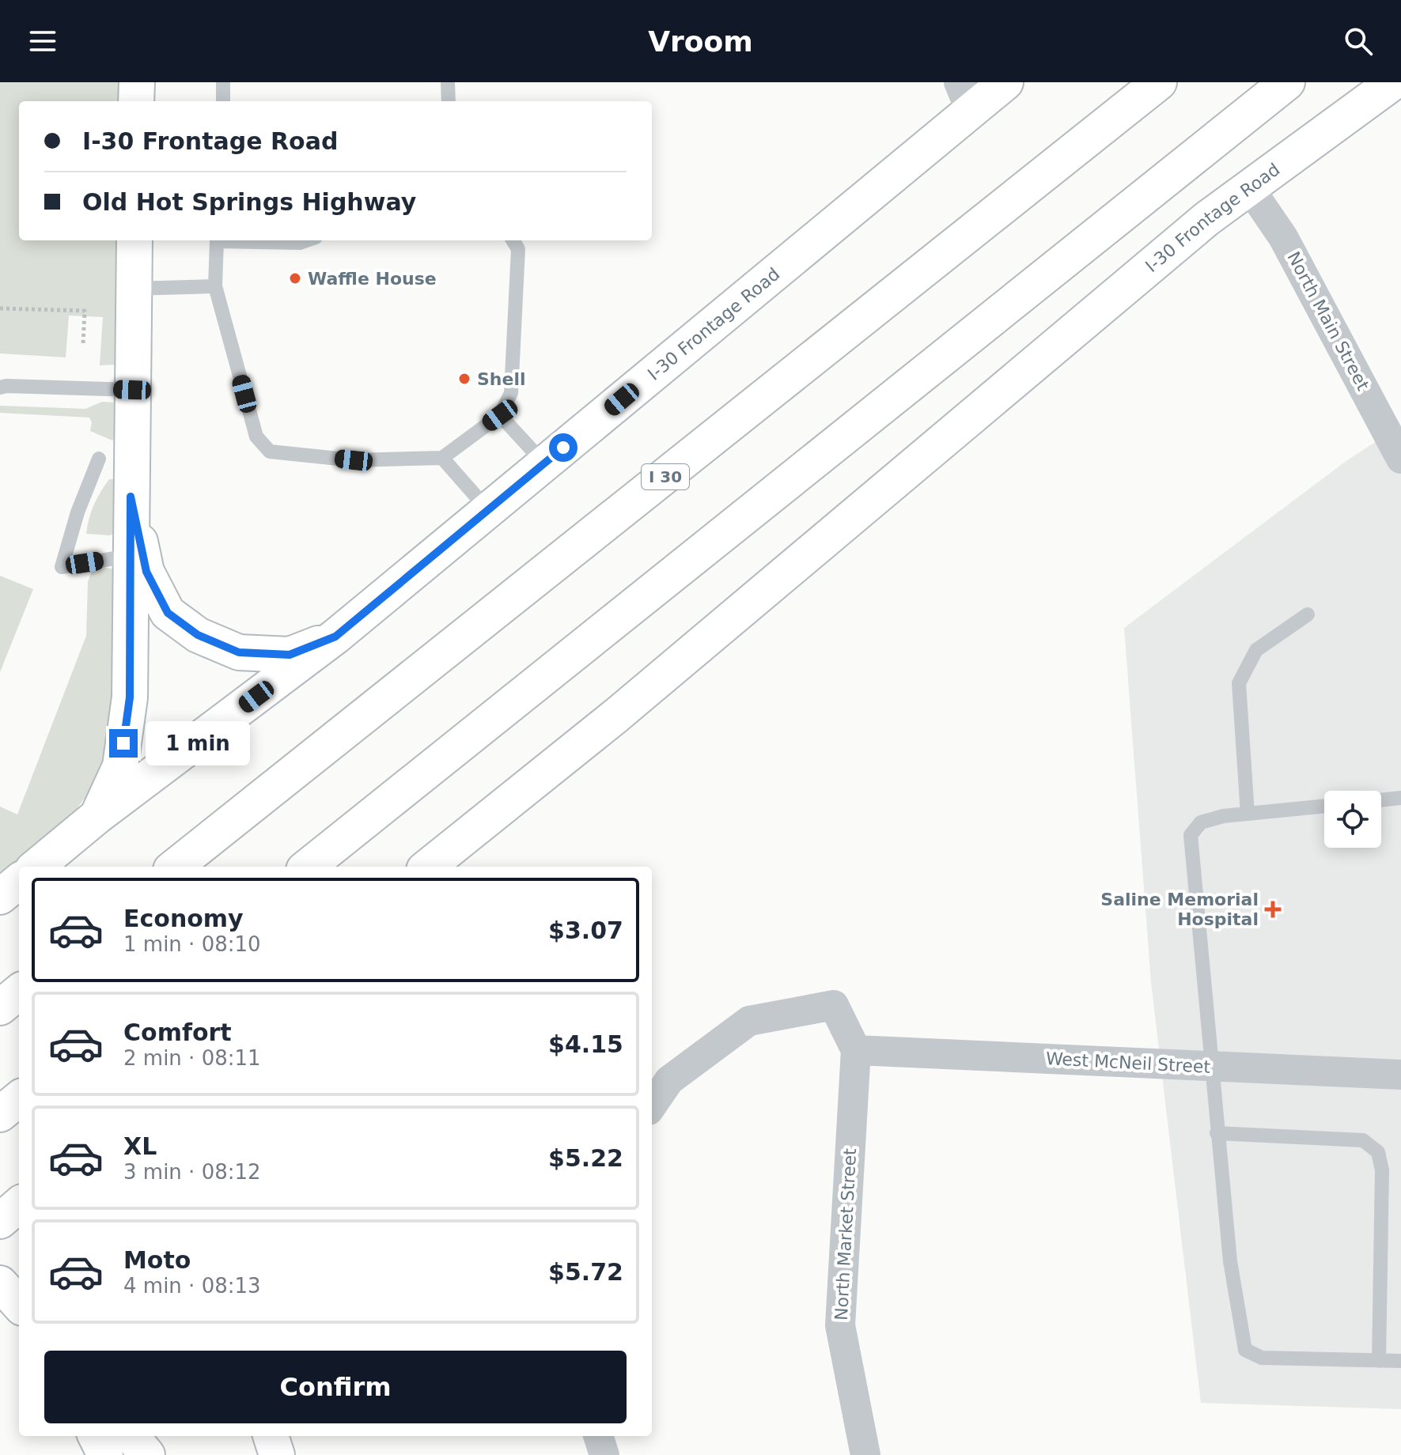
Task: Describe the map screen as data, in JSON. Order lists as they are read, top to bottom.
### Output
{
  "streets": {
    "main road": ["I-30 Frontage Road", "I 30"],
    "street": ["North Main Street", "West McNeil Street", "North Market Street"]
  },
  "crossings": [
    ["I-30 Frontage Road", "North Main Street"],
    ["West McNeil Street", "North Market Street"]
  ],
  "places": {
    "other": ["Waffle House", "Shell"],
    "health": ["Saline Memorial Hospital"]
  },
  "page": {
    "header": "Vroom",
    "banner": ["I-30 Frontage Road", "Old Hot Springs Highway"],
    "bubble": "1 min",
    "list": [
      {
        "name": "Economy",
        "note": "1 min · 08:10",
        "value": "$3.07"
      },
      {
        "name": "Comfort",
        "note": "2 min · 08:11",
        "value": "$4.15"
      },
      {
        "name": "XL",
        "note": "3 min · 08:12",
        "value": "$5.22"
      },
      {
        "name": "Moto",
        "note": "4 min · 08:13",
        "value": "$5.72"
      }
    ],
    "buttons": "Confirm"
  }
}
